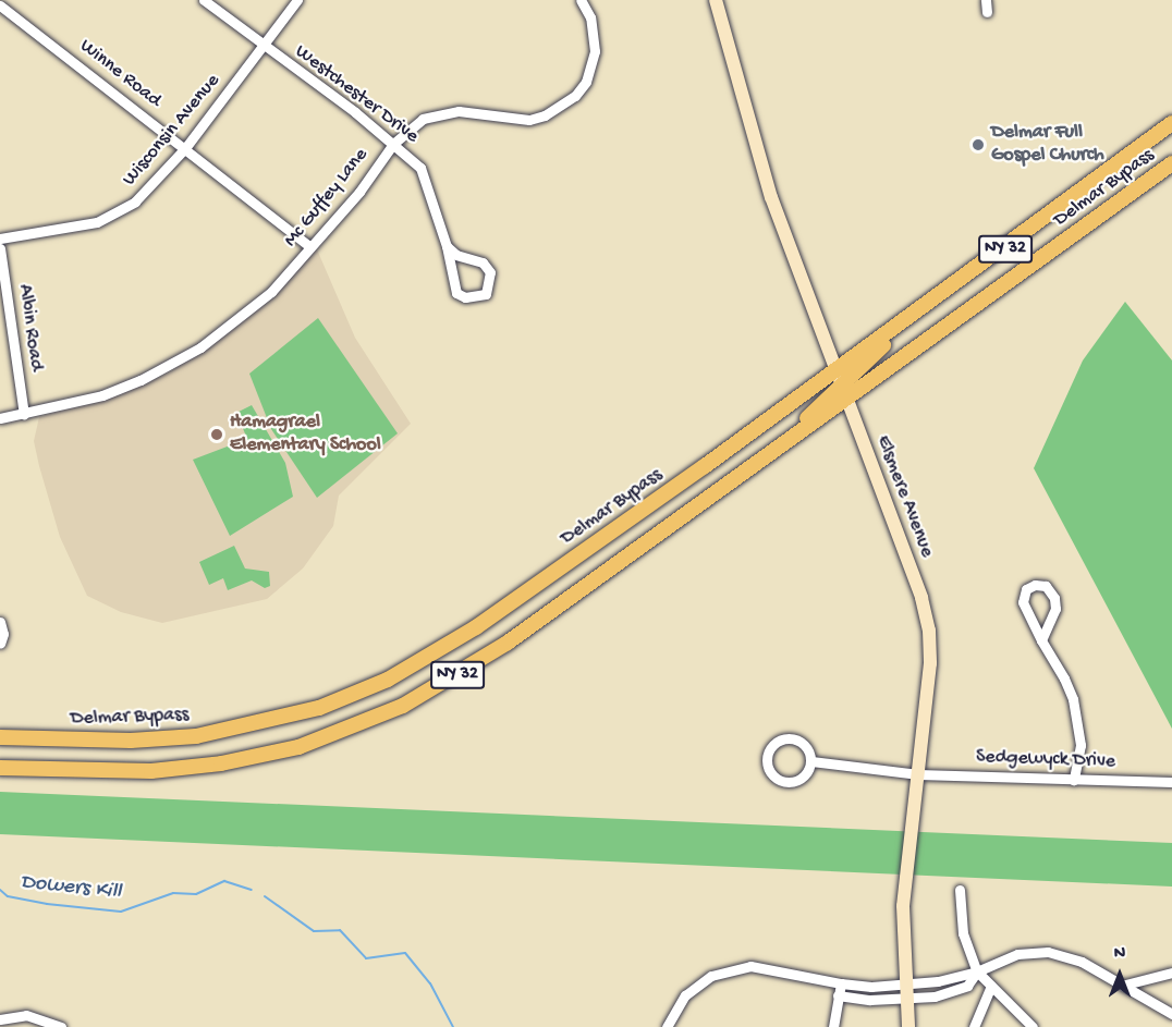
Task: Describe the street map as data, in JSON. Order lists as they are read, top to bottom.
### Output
{
  "streets": {
    "main road": ["Delmar Bypass", "NY 32", "Elsmere Avenue"],
    "street": [
      "Winne Road",
      "Westchester Drive",
      "Wisconsin Avenue",
      "Mc Guffey Lane",
      "Albin Road",
      "Sedgewyck Drive"
    ]
  },
  "crossings": [
    ["Winne Road", "Wisconsin Avenue"],
    ["Winne Road", "Mc Guffey Lane"],
    ["Westchester Drive", "Wisconsin Avenue"],
    ["Westchester Drive", "Mc Guffey Lane"],
    ["Delmar Bypass", "Elsmere Avenue"],
    ["Mc Guffey Lane", "Albin Road"],
    ["Elsmere Avenue", "Sedgewyck Drive"]
  ],
  "water": ["Dowers Kill"],
  "places": ["Delmar Full Gospel Church", "Hamagrael Elementary School"],
  "north": "top"
}
